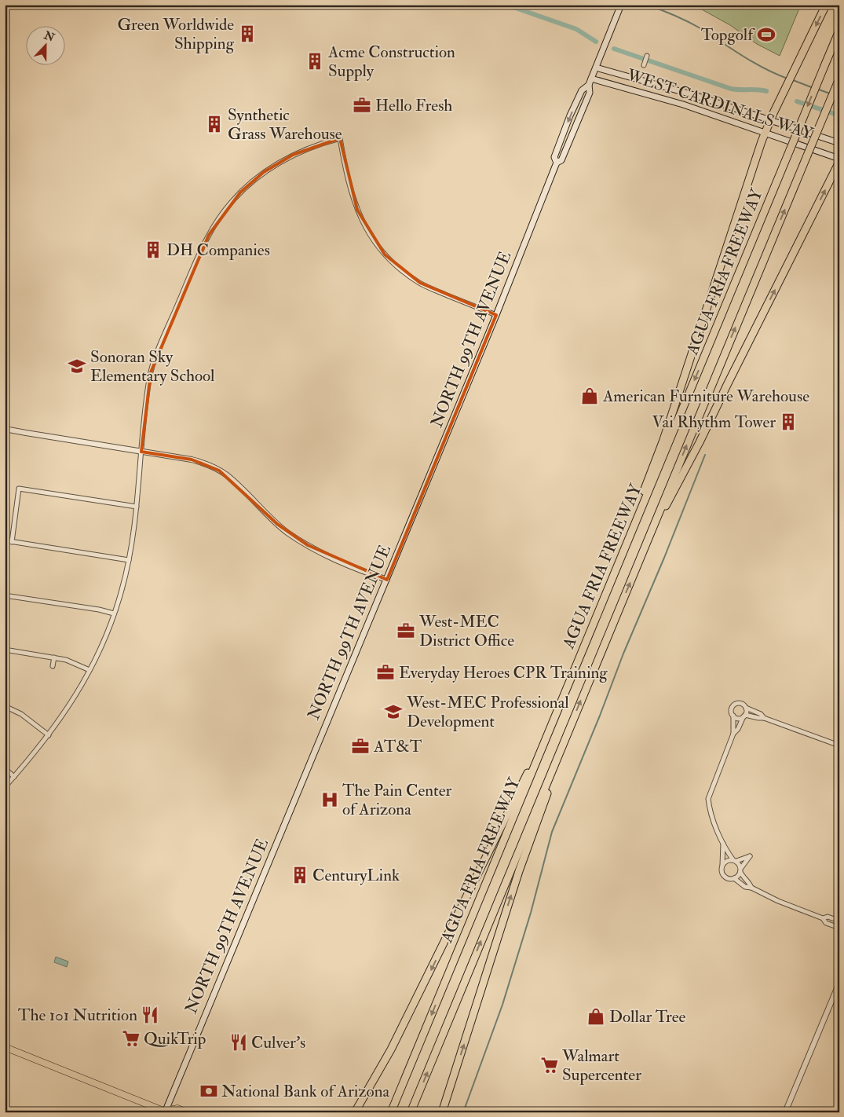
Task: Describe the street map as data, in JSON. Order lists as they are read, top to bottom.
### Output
{
  "streets": {
    "highway": ["AGUA FRIA FREEWAY"],
    "main road": ["WEST CARDINALS WAY", "NORTH 99TH AVENUE"]
  },
  "crossings": [
    ["WEST CARDINALS WAY", "NORTH 99TH AVENUE"]
  ],
  "places": {
    "building": [
      "Green Worldwide Shipping",
      "Acme Construction Supply",
      "Synthetic Grass Warehouse",
      "DH Companies",
      "Vai Rhythm Tower",
      "CenturyLink"
    ],
    "sports": ["Topgolf"],
    "office": [
      "Hello Fresh",
      "West-MEC District Office",
      "Everyday Heroes CPR Training",
      "AT&T"
    ],
    "school or university": ["Sonoran Sky Elementary School", "West-MEC Professional Development"],
    "shop": ["American Furniture Warehouse", "Dollar Tree"],
    "hospital": ["The Pain Center of Arizona"],
    "restaurant": ["The 101 Nutrition", "Culver's"],
    "supermarket": ["QuikTrip", "Walmart Supercenter"],
    "bank": ["National Bank of Arizona"]
  },
  "north": "top"
}
